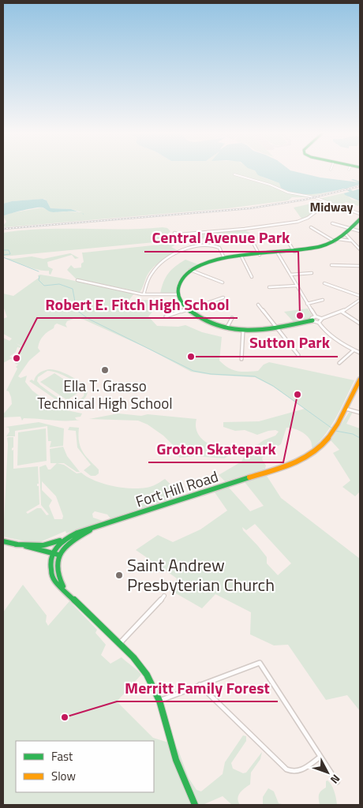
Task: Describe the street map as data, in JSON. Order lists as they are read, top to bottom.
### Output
{
  "streets": {
    "main road": ["Fort Hill Road"]
  },
  "districts": ["Midway"],
  "places": [
    "Central Avenue Park",
    "Sutton Park",
    "Robert E. Fitch High School",
    "Ella T. Grasso Technical High School",
    "Groton Skatepark",
    "Saint Andrew Presbyterian Church",
    "Merritt Family Forest"
  ],
  "legend": ["Fast", "Slow"],
  "north": "bottom right"
}
